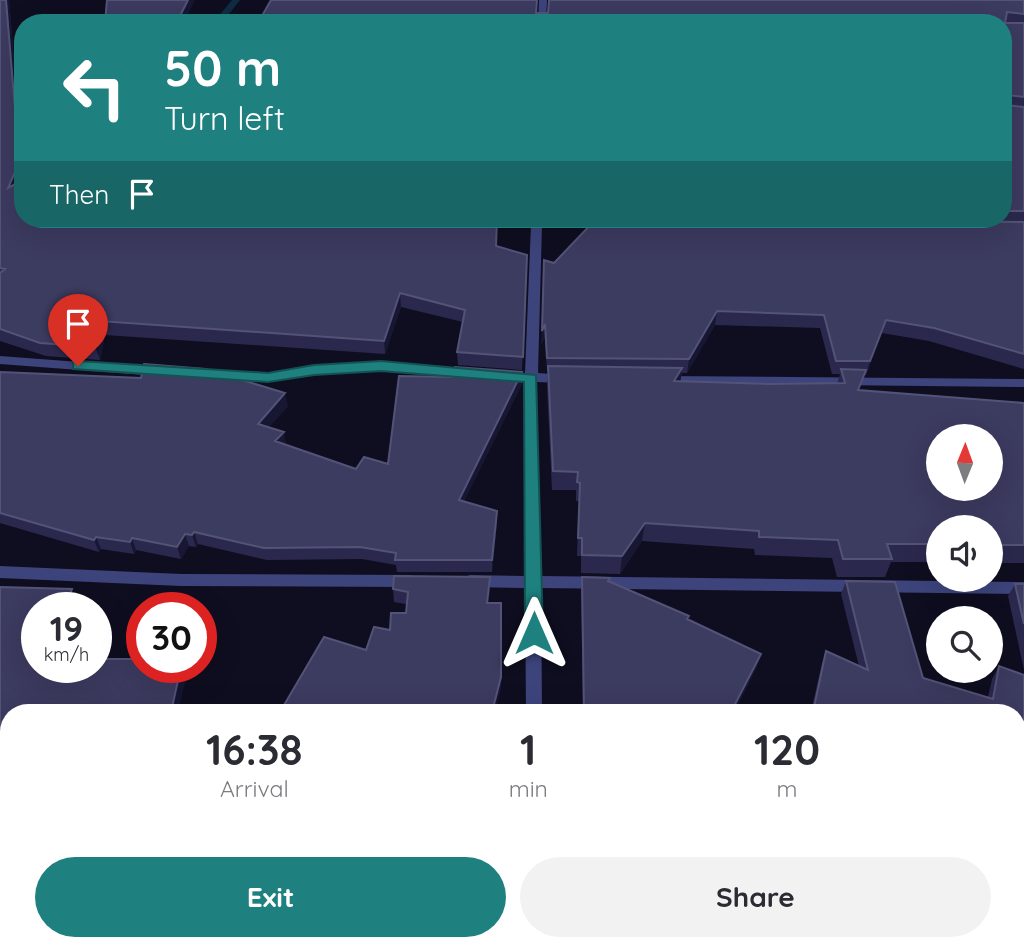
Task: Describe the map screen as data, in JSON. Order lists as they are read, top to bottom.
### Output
{
  "north": "top",
  "page": {
    "turn": ["50 m", "Turn left"],
    "then": "Then",
    "speed": "19 km/h",
    "limit": "30",
    "eta": [
      "16:38",
      "Arrival",
      "1",
      "min",
      "120",
      "m"
    ],
    "buttons": ["Exit", "Share"]
  }
}
